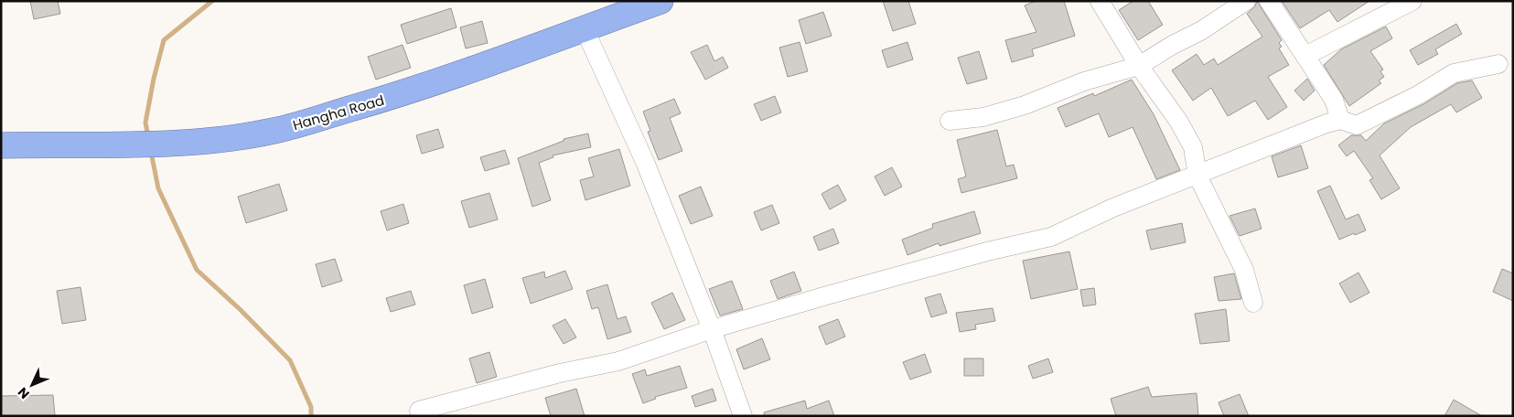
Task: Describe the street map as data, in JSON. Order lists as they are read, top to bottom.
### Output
{
  "streets": {
    "highway": ["Hangha Road"]
  },
  "north": "bottom left"
}
